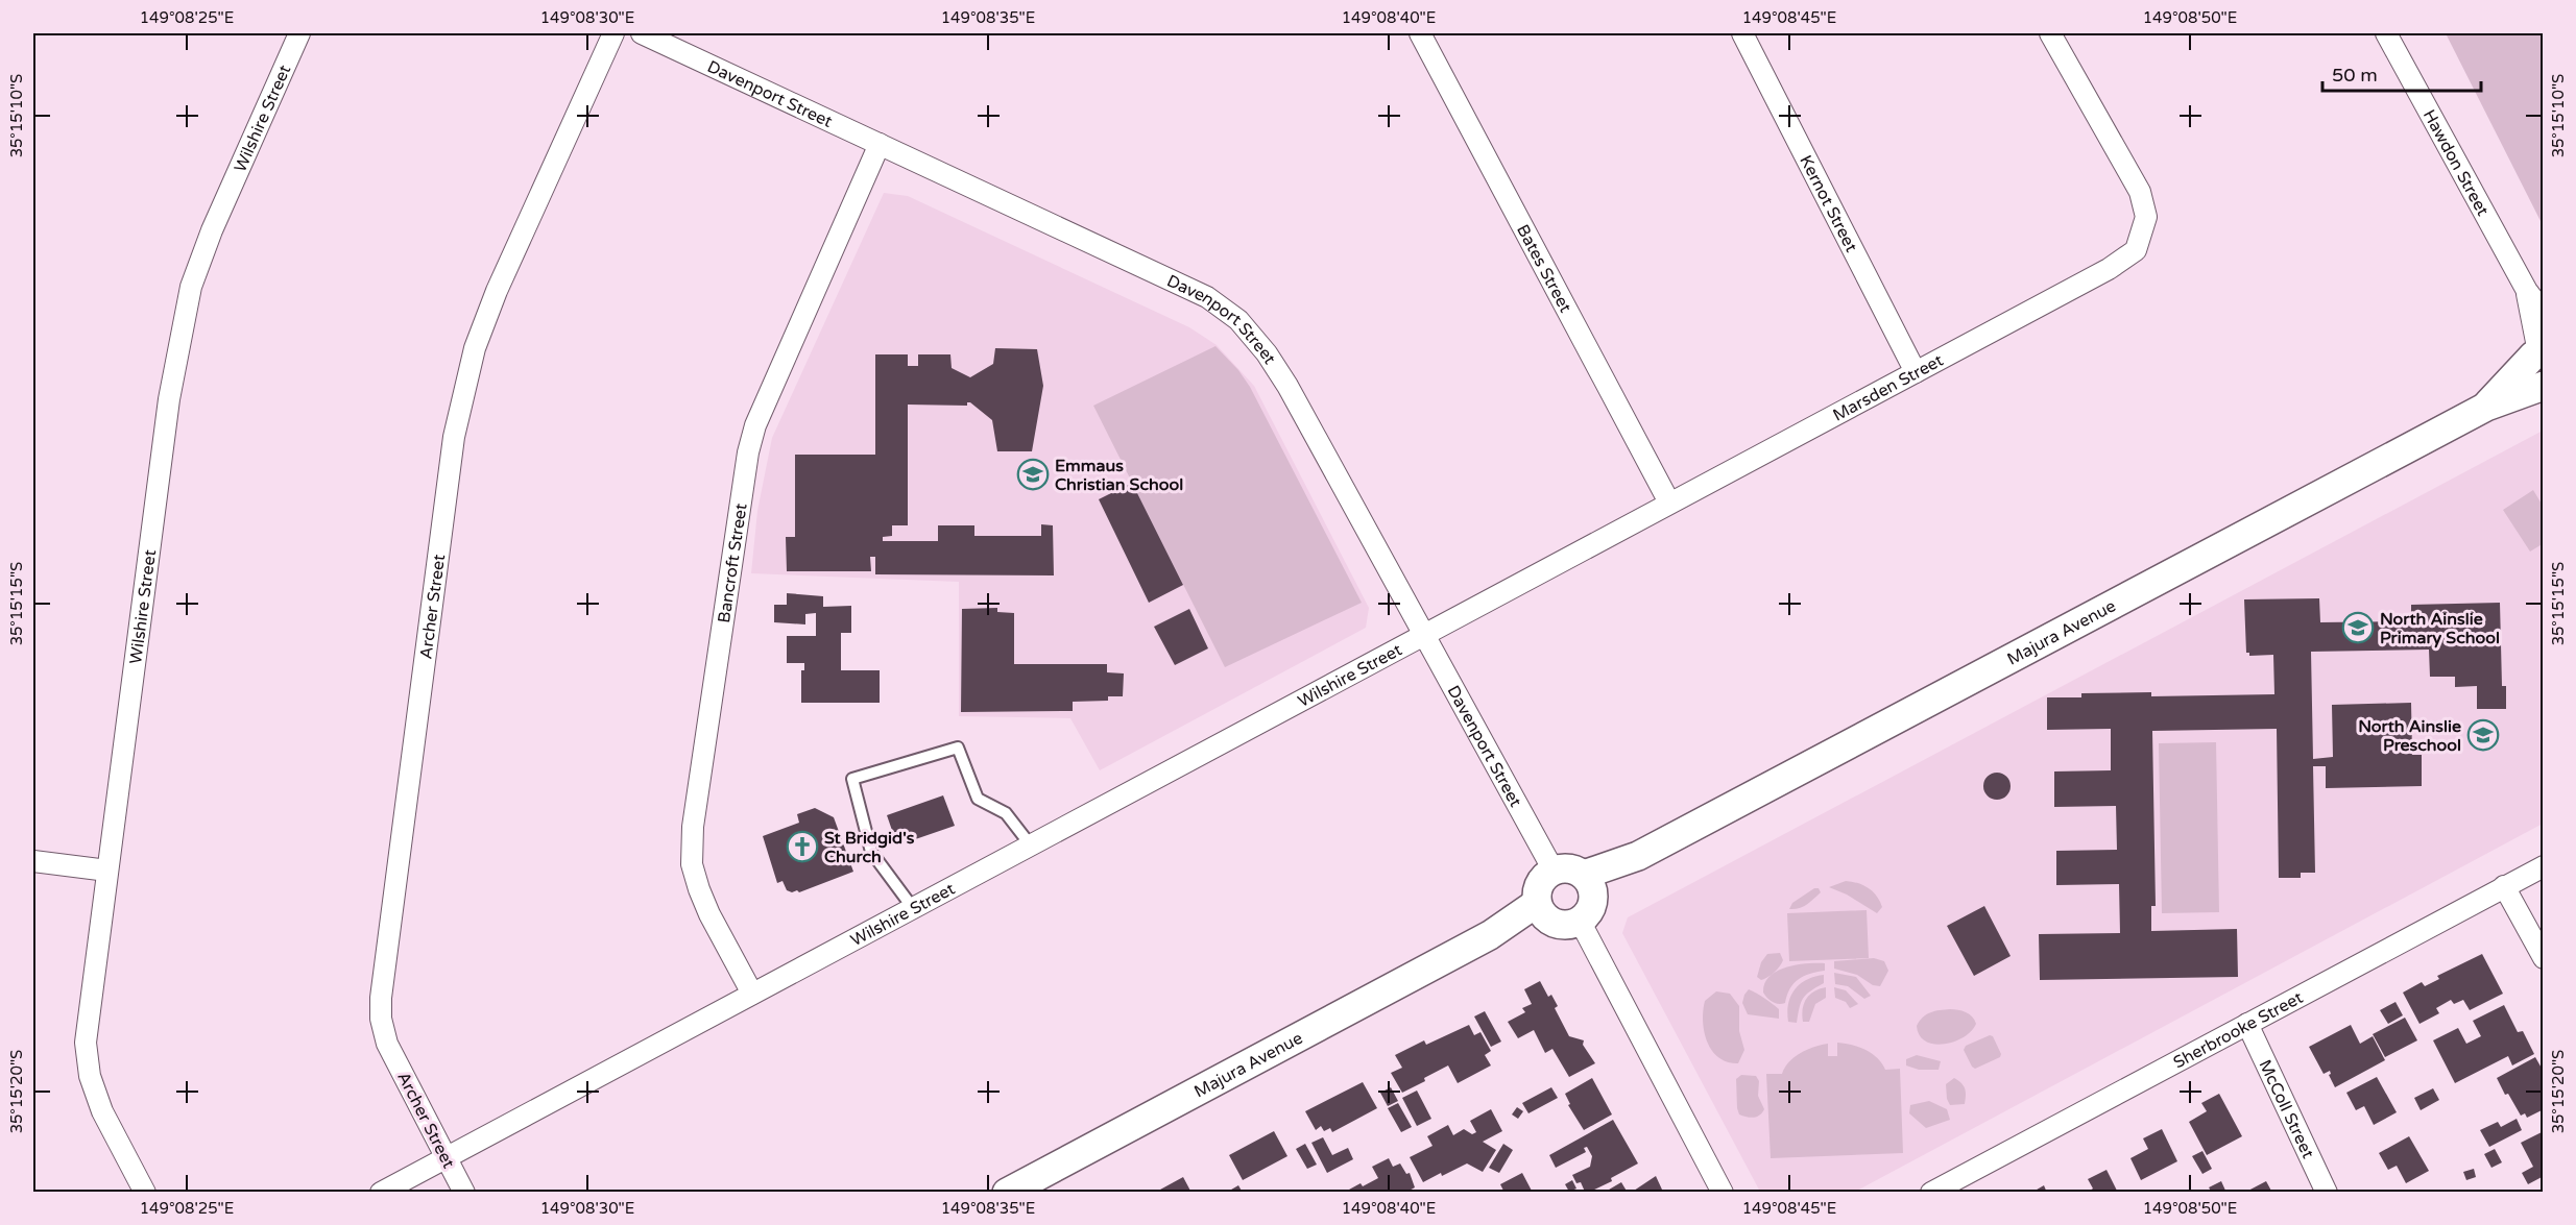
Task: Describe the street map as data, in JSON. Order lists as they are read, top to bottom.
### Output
{
  "streets": {
    "main road": ["Majura Avenue"],
    "street": [
      "Davenport Street",
      "Wilshire Street",
      "Hawdon Street",
      "Kernot Street",
      "Bates Street",
      "Marsden Street",
      "Bancroft Street",
      "Archer Street",
      "Sherbrooke Street",
      "McColl Street"
    ]
  },
  "crossings": [
    ["Davenport Street", "Wilshire Street"],
    ["Davenport Street", "Marsden Street"],
    ["Davenport Street", "Bancroft Street"],
    ["Davenport Street", "Majura Avenue"],
    ["Wilshire Street", "Marsden Street"],
    ["Wilshire Street", "Bancroft Street"],
    ["Wilshire Street", "Archer Street"],
    ["Hawdon Street", "Majura Avenue"],
    ["Kernot Street", "Marsden Street"],
    ["Bates Street", "Marsden Street"],
    ["Sherbrooke Street", "McColl Street"]
  ],
  "places": {
    "school or university": ["Emmaus Christian School", "North Ainslie Primary School", "North Ainslie Preschool"],
    "church": ["St Bridgid's Church"]
  },
  "scale_bar": "50 m",
  "coordinates": [
    "149°08'25\"E",
    "149°08'30\"E",
    "149°08'35\"E",
    "149°08'40\"E",
    "149°08'45\"E",
    "149°08'50\"E",
    "35°15'10\"S",
    "35°15'15\"S",
    "35°15'20\"S"
  ]
}
